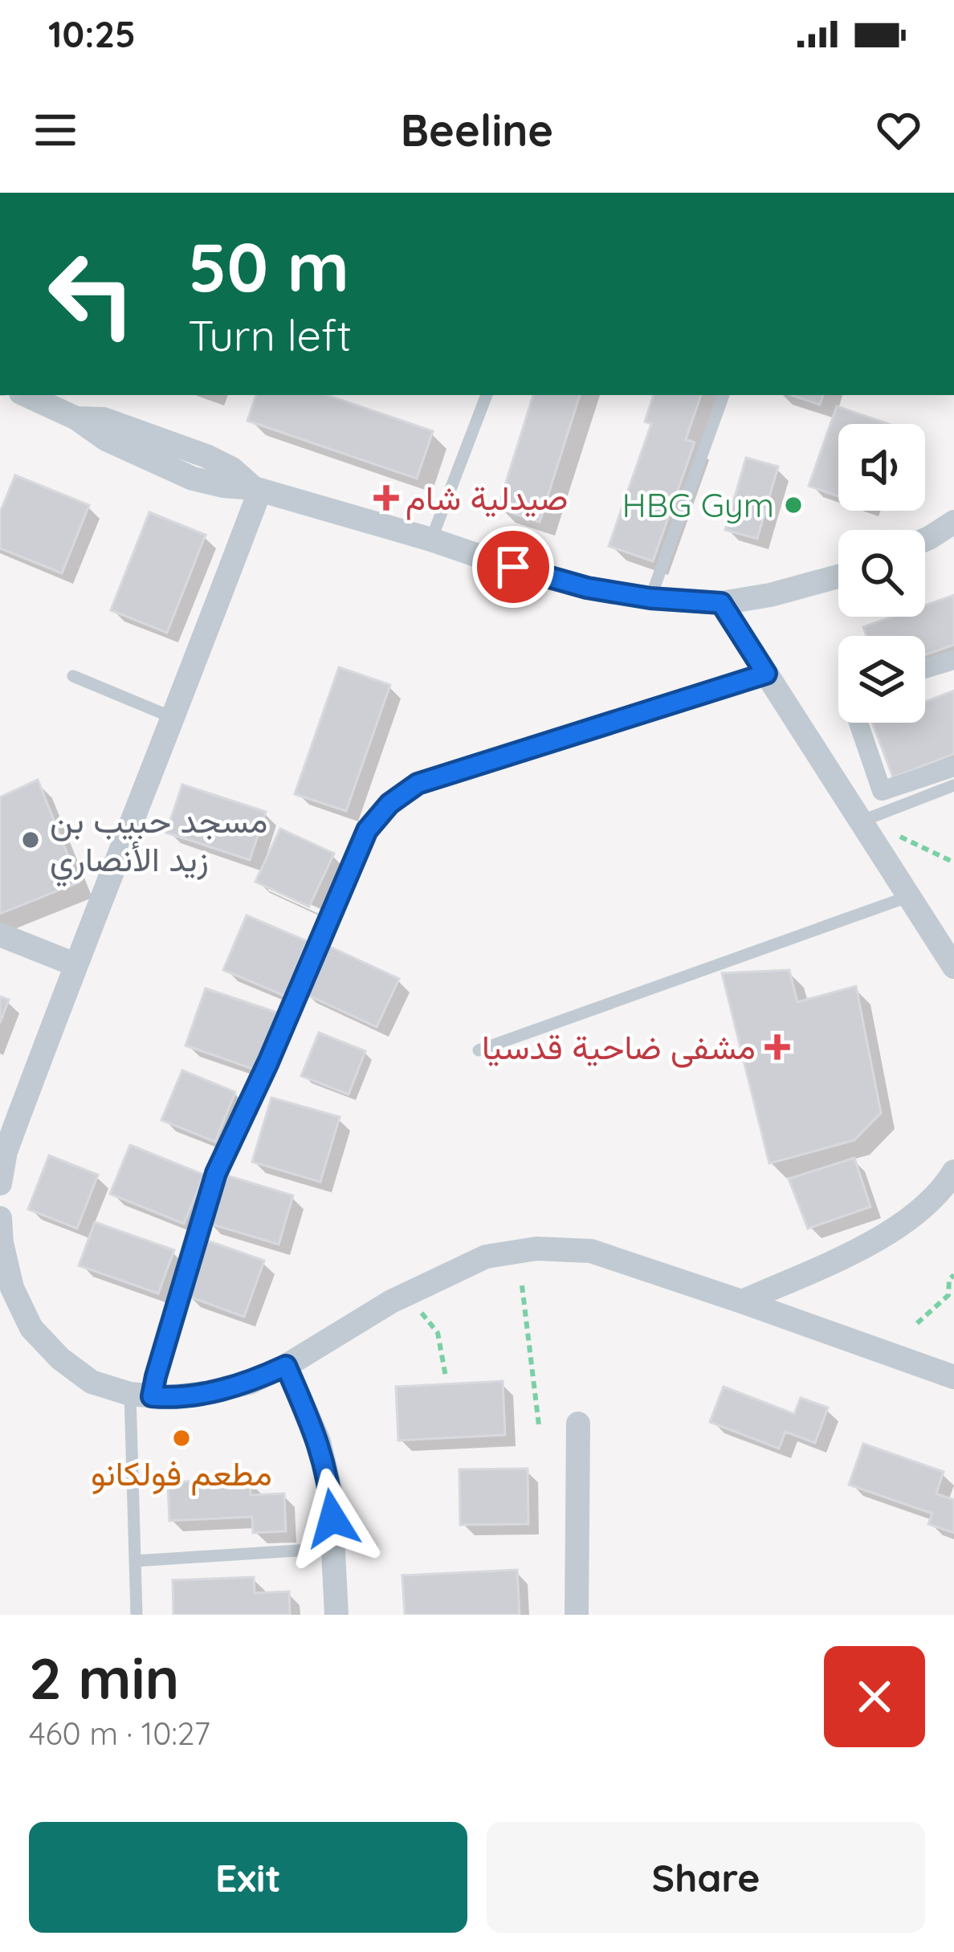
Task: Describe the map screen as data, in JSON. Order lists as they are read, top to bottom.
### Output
{
  "places": {
    "health": ["صيدلية شام", "مشفى ضاحية قدسيا"],
    "other": ["HBG Gym", "مسجد حبيب بن زيد الأنصاري", "مطعم فولكانو"]
  },
  "page": {
    "status": "10:25",
    "header": "Beeline",
    "turn": ["50 m", "Turn left"],
    "heading": ["2 min", "460 m · 10:27"],
    "buttons": ["Exit", "Share"]
  }
}
